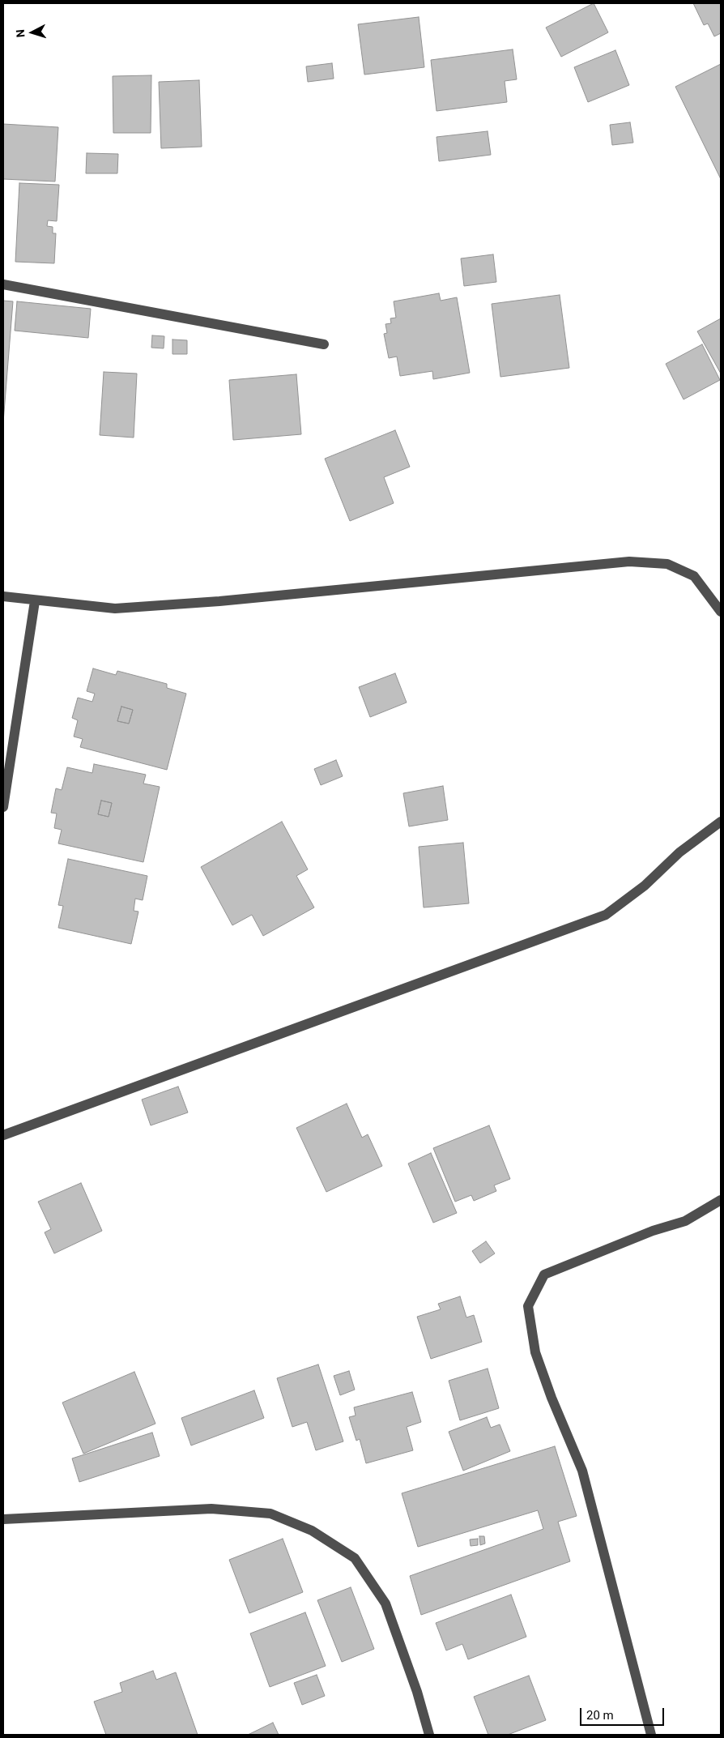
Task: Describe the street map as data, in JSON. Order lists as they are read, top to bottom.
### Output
{
  "scale_bar": "20 m",
  "north": "left"
}
